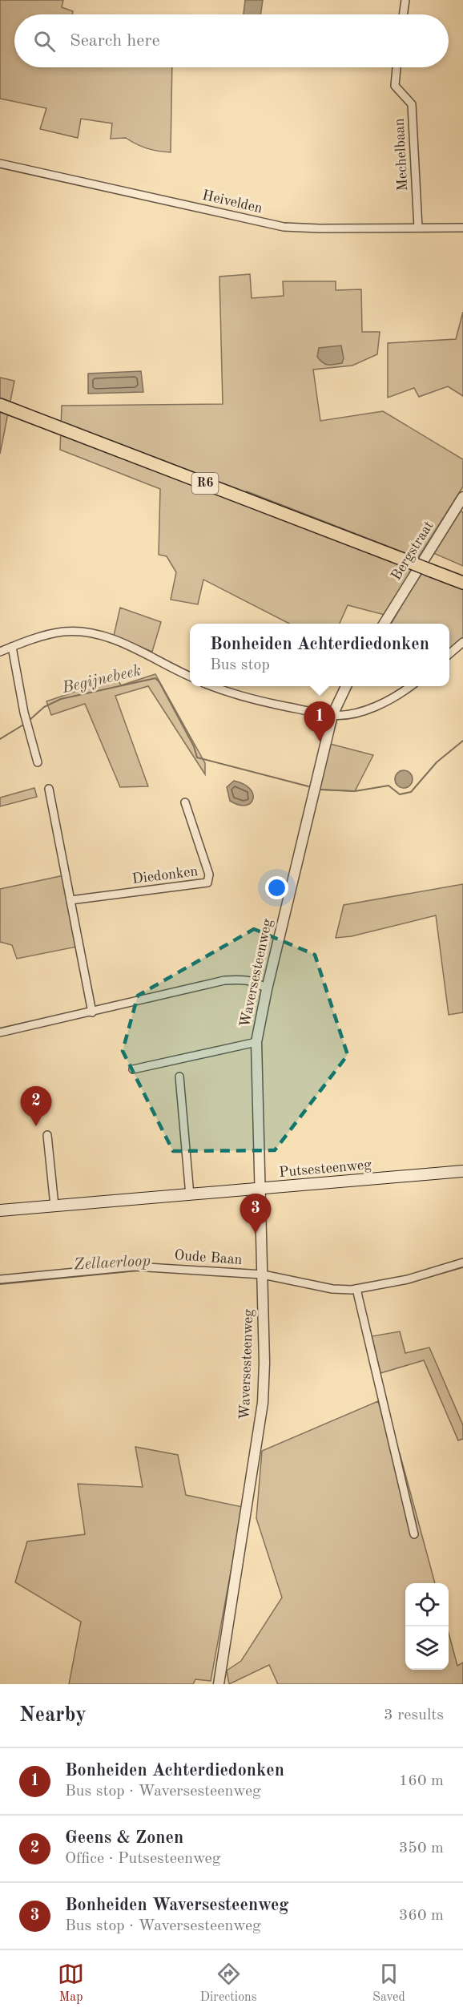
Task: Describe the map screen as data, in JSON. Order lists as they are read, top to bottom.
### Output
{
  "streets": {
    "main road": ["R6", "Putsesteenweg"],
    "street": [
      "Mechelbaan",
      "Heivelden",
      "Bergstraat",
      "Diedonken",
      "Waversesteenweg",
      "Oude Baan"
    ]
  },
  "crossings": [
    ["Mechelbaan", "Heivelden"],
    ["Waversesteenweg", "Putsesteenweg"],
    ["Waversesteenweg", "Oude Baan"]
  ],
  "water": ["Begijnebeek", "Zellaerloop"],
  "page": {
    "search": "Search here",
    "popup": ["Bonheiden Achterdiedonken", "Bus stop"],
    "pins": ["1", "2", "3"],
    "heading": ["Nearby", "3 results"],
    "list": [
      {
        "mark": "1",
        "name": "Bonheiden Achterdiedonken",
        "note": "Bus stop · Waversesteenweg",
        "value": "160 m"
      },
      {
        "mark": "2",
        "name": "Geens & Zonen",
        "note": "Office · Putsesteenweg",
        "value": "350 m"
      },
      {
        "mark": "3",
        "name": "Bonheiden Waversesteenweg",
        "note": "Bus stop · Waversesteenweg",
        "value": "360 m"
      }
    ],
    "nav": ["Map", "Directions", "Saved"]
  }
}
